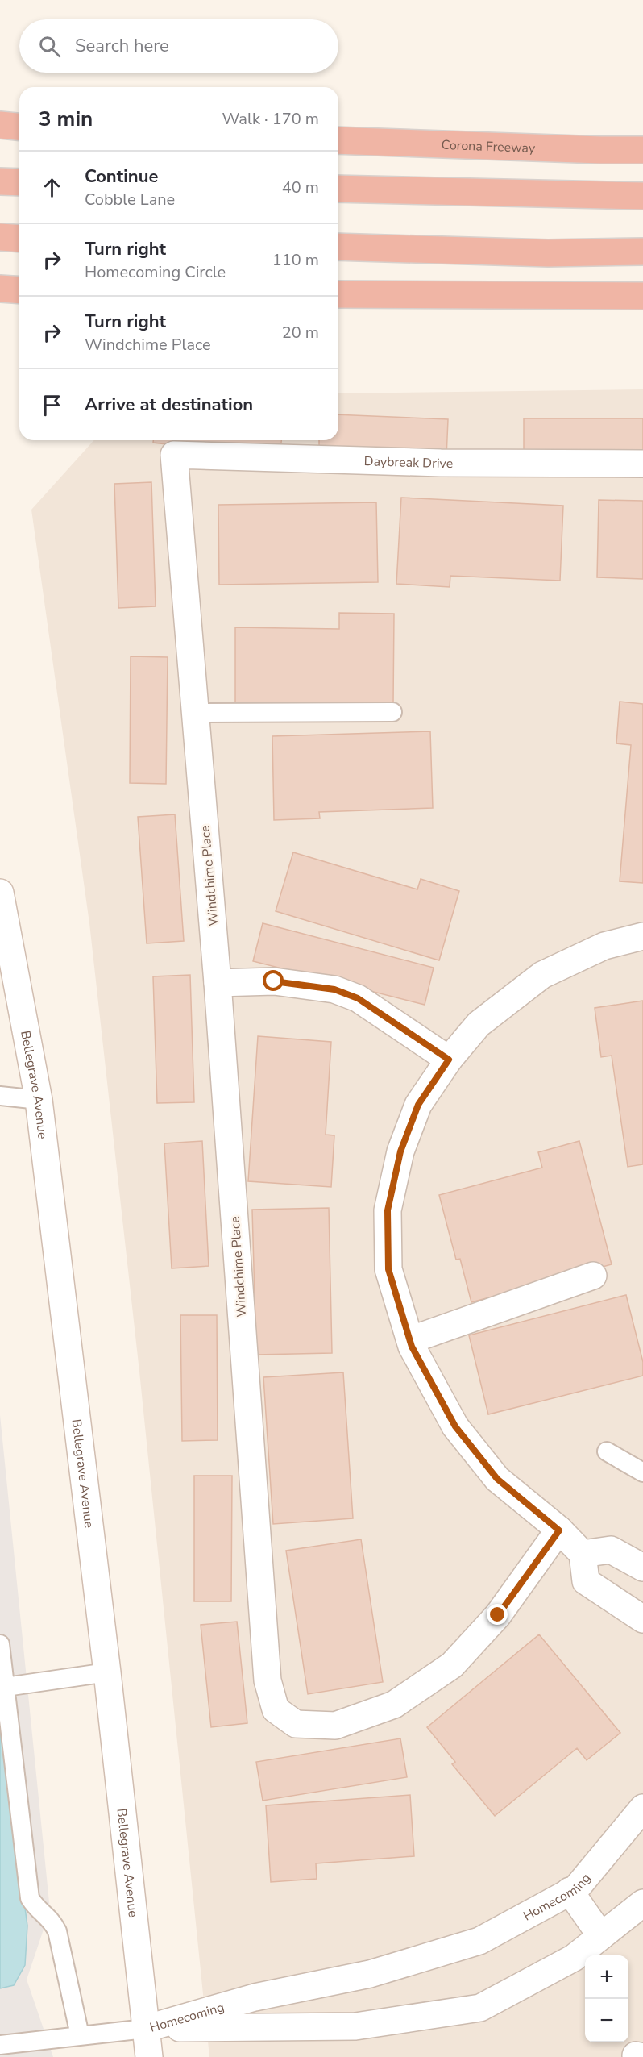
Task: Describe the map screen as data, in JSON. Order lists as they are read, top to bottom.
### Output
{
  "streets": {
    "highway": ["Corona Freeway"],
    "street": [
      "Daybreak Drive",
      "Windchime Place",
      "Bellegrave Avenue",
      "Homecoming"
    ]
  },
  "crossings": [
    ["Daybreak Drive", "Windchime Place"],
    ["Bellegrave Avenue", "Homecoming"]
  ],
  "page": {
    "search": "Search here",
    "heading": ["3 min", "Walk · 170 m"],
    "list": [
      ["Continue", "Cobble Lane", "40 m"],
      ["Turn right", "Homecoming Circle", "110 m"],
      ["Turn right", "Windchime Place", "20 m"],
      "Arrive at destination"
    ],
    "map_buttons": ["+", "−"]
  }
}
